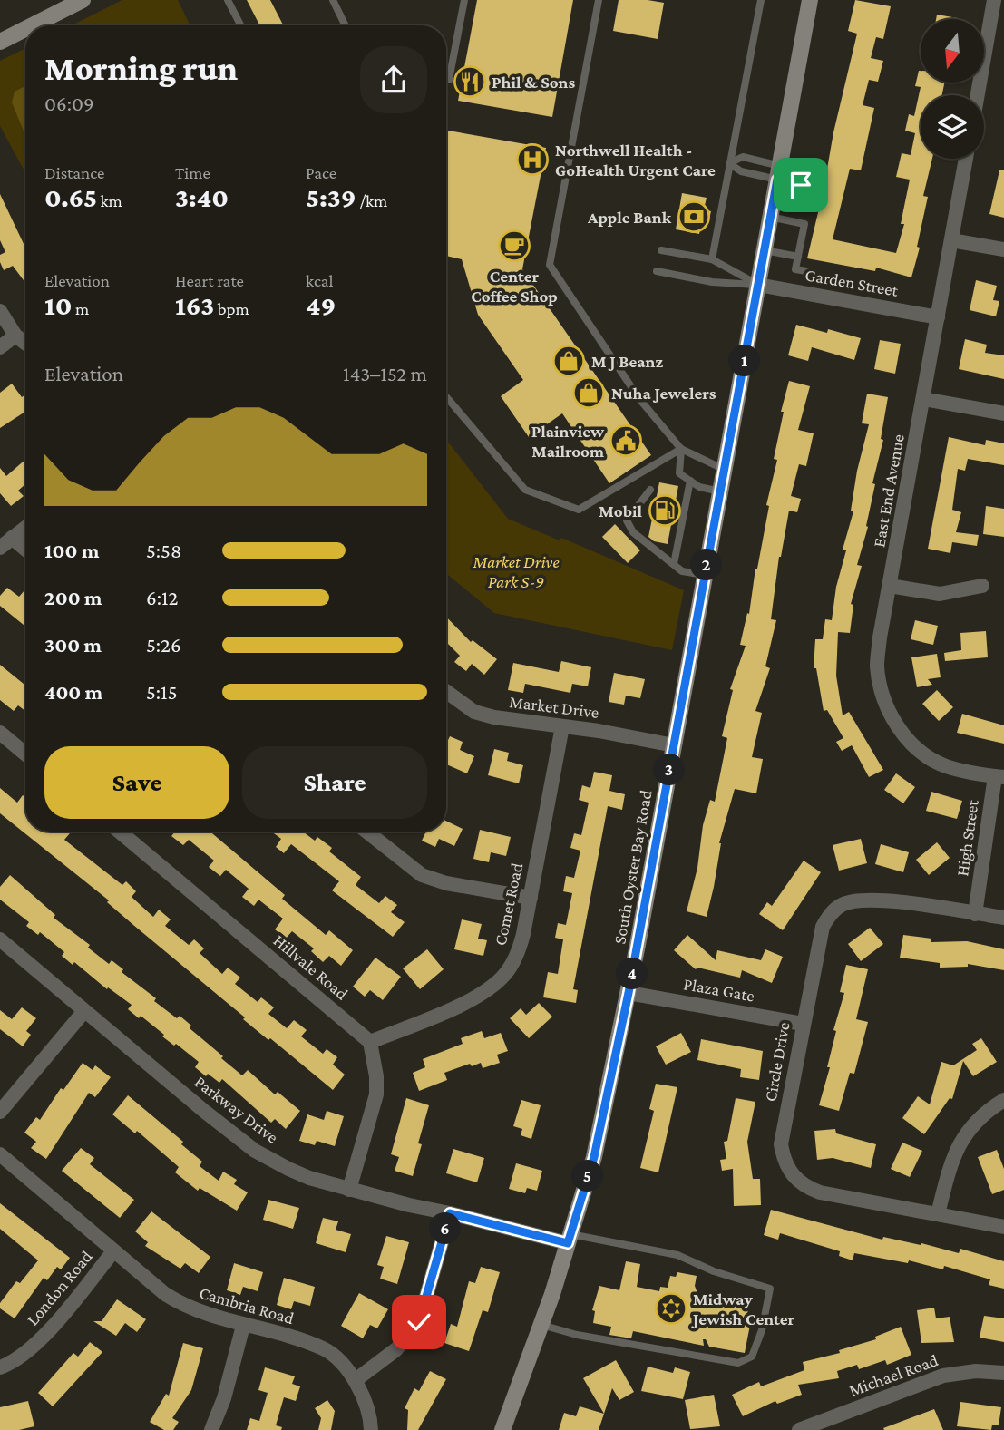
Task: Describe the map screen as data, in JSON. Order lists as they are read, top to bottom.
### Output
{
  "streets": {
    "main road": ["South Oyster Bay Road"],
    "street": [
      "Garden Street",
      "East End Avenue",
      "Market Drive",
      "High Street",
      "Comet Road",
      "Hillvale Road",
      "Plaza Gate",
      "Circle Drive",
      "Parkway Drive",
      "London Road",
      "Cambria Road",
      "Michael Road"
    ]
  },
  "crossings": [
    ["Garden Street", "East End Avenue"],
    ["Garden Street", "South Oyster Bay Road"],
    ["East End Avenue", "High Street"],
    ["Market Drive", "South Oyster Bay Road"],
    ["Market Drive", "Comet Road"],
    ["High Street", "Circle Drive"],
    ["South Oyster Bay Road", "Plaza Gate"],
    ["South Oyster Bay Road", "Parkway Drive"],
    ["Comet Road", "Hillvale Road"],
    ["Plaza Gate", "Circle Drive"],
    ["London Road", "Cambria Road"]
  ],
  "parks": ["Market Drive Park S-9"],
  "places": {
    "restaurant": ["Phil & Sons"],
    "hospital": ["Northwell Health - GoHealth Urgent Care"],
    "bank": ["Apple Bank"],
    "cafe": ["Center Coffee Shop"],
    "shop": ["M J Beanz", "Nuha Jewelers"],
    "public building": ["Plainview Mailroom"],
    "fuel station": ["Mobil"],
    "synagogue": ["Midway Jewish Center"]
  },
  "north": "bottom",
  "page": {
    "heading": ["Morning run", "06:09"],
    "stats": [
      ["Distance", "0.65 km"],
      ["Time", "3:40"],
      ["Pace", "5:39 /km"],
      ["Elevation", "10 m"],
      ["Heart rate", "163 bpm"],
      ["kcal", "49"]
    ],
    "pins": [
      "1",
      "2",
      "3",
      "4",
      "5",
      "6"
    ],
    "chart": ["Elevation", "143–152 m"],
    "list": [
      {
        "name": "100 m",
        "note": "5:58"
      },
      {
        "name": "200 m",
        "note": "6:12"
      },
      {
        "name": "300 m",
        "note": "5:26"
      },
      {
        "name": "400 m",
        "note": "5:15"
      }
    ],
    "buttons": ["Save", "Share"]
  }
}
